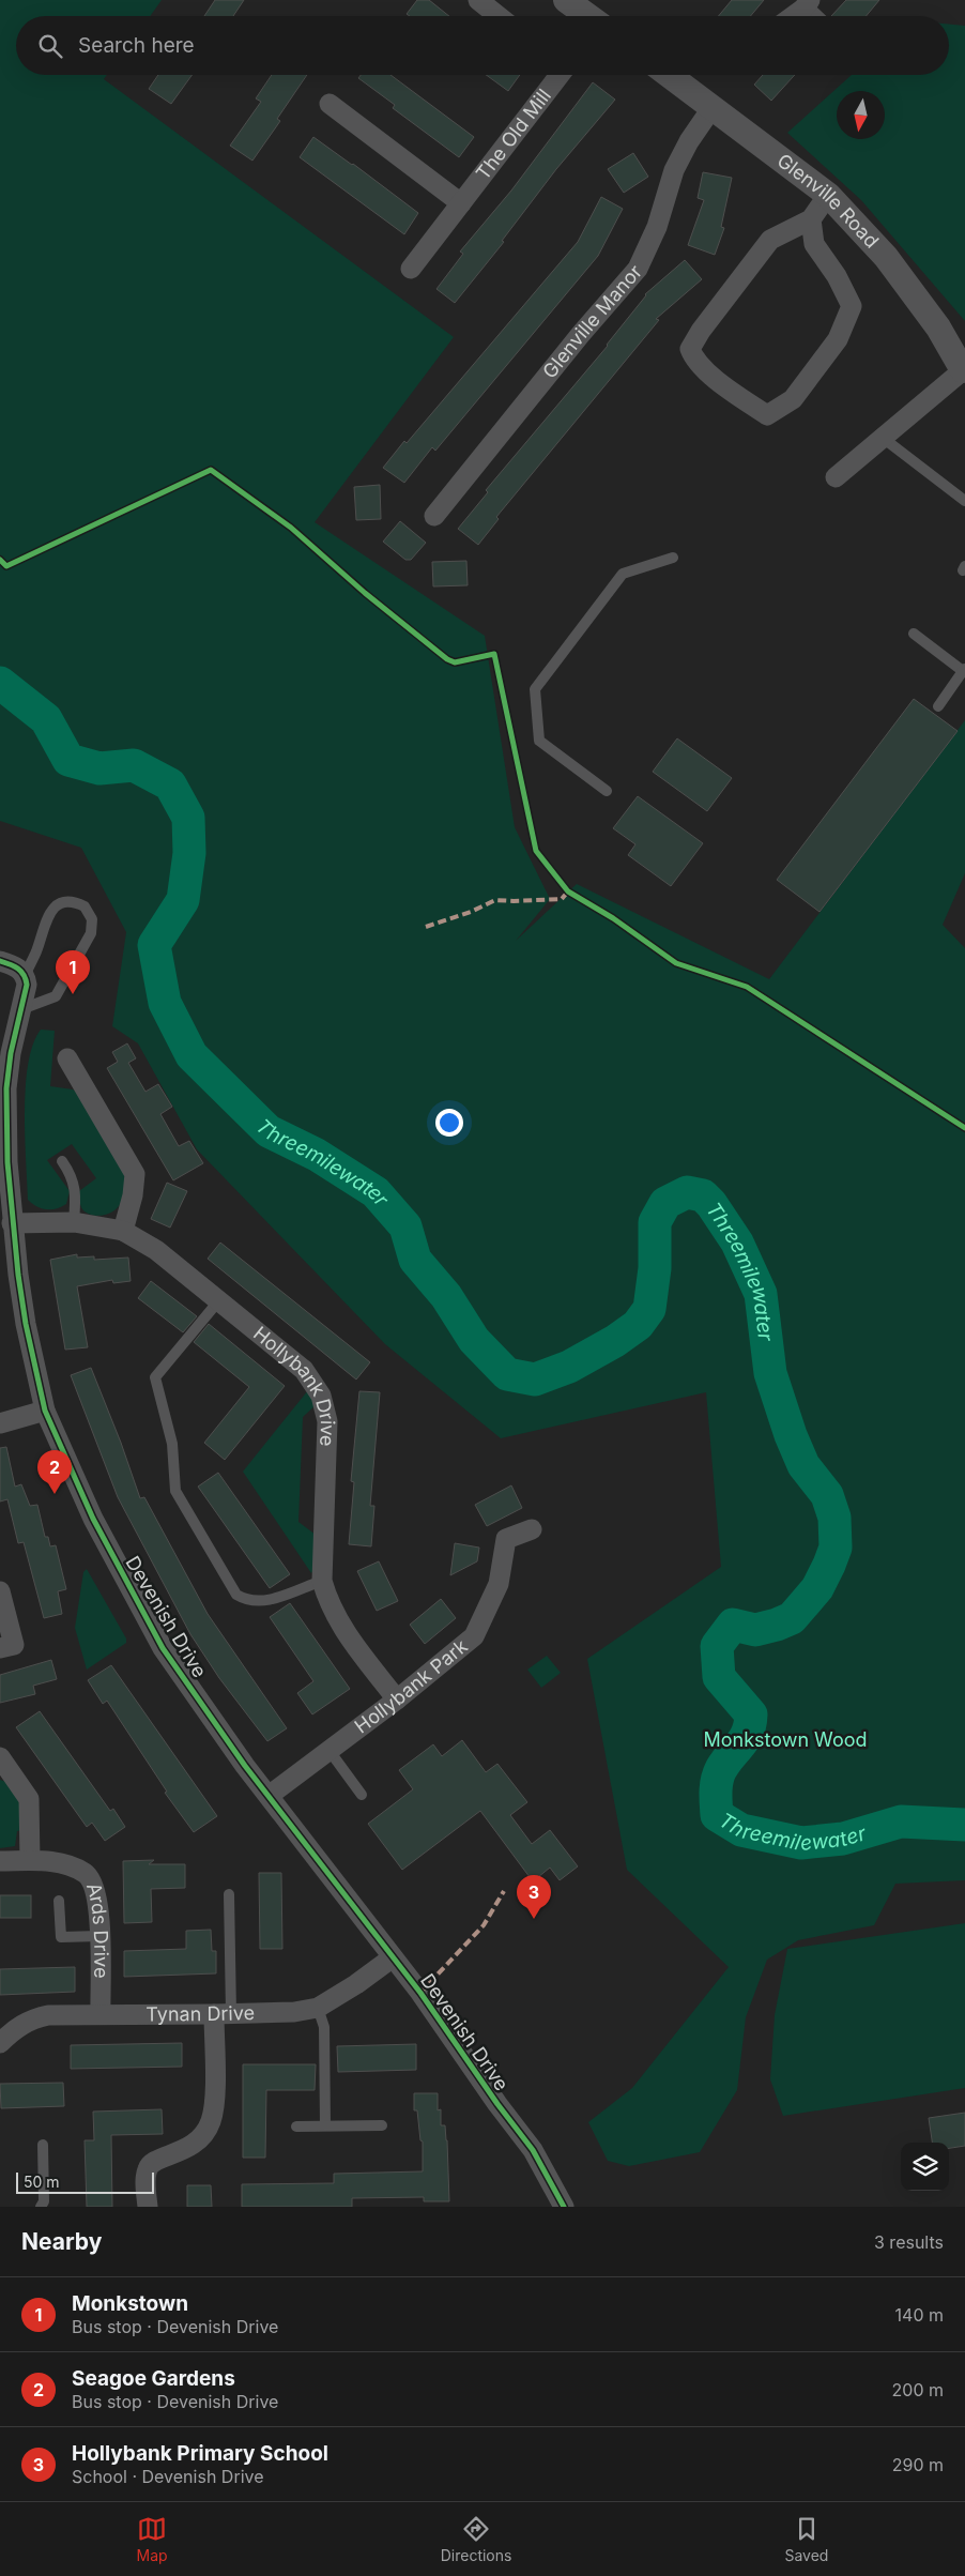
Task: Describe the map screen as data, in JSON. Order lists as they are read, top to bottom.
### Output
{
  "streets": {
    "street": [
      "The Old Mill",
      "Glenville Road",
      "Glenville Manor",
      "Hollybank Drive",
      "Devenish Drive",
      "Hollybank Park",
      "Ards Drive",
      "Tynan Drive"
    ]
  },
  "crossings": [
    ["Glenville Road", "Glenville Manor"],
    ["Hollybank Drive", "Devenish Drive"],
    ["Hollybank Drive", "Hollybank Park"],
    ["Devenish Drive", "Hollybank Park"],
    ["Devenish Drive", "Tynan Drive"],
    ["Ards Drive", "Tynan Drive"]
  ],
  "water": ["Threemilewater"],
  "parks": ["Monkstown Wood"],
  "scale_bar": "50 m",
  "north": "bottom",
  "page": {
    "search": "Search here",
    "pins": ["1", "2", "3"],
    "scale": "50 m",
    "heading": ["Nearby", "3 results"],
    "list": [
      {
        "mark": "1",
        "name": "Monkstown",
        "note": "Bus stop · Devenish Drive",
        "value": "140 m"
      },
      {
        "mark": "2",
        "name": "Seagoe Gardens",
        "note": "Bus stop · Devenish Drive",
        "value": "200 m"
      },
      {
        "mark": "3",
        "name": "Hollybank Primary School",
        "note": "School · Devenish Drive",
        "value": "290 m"
      }
    ],
    "nav": ["Map", "Directions", "Saved"]
  }
}
